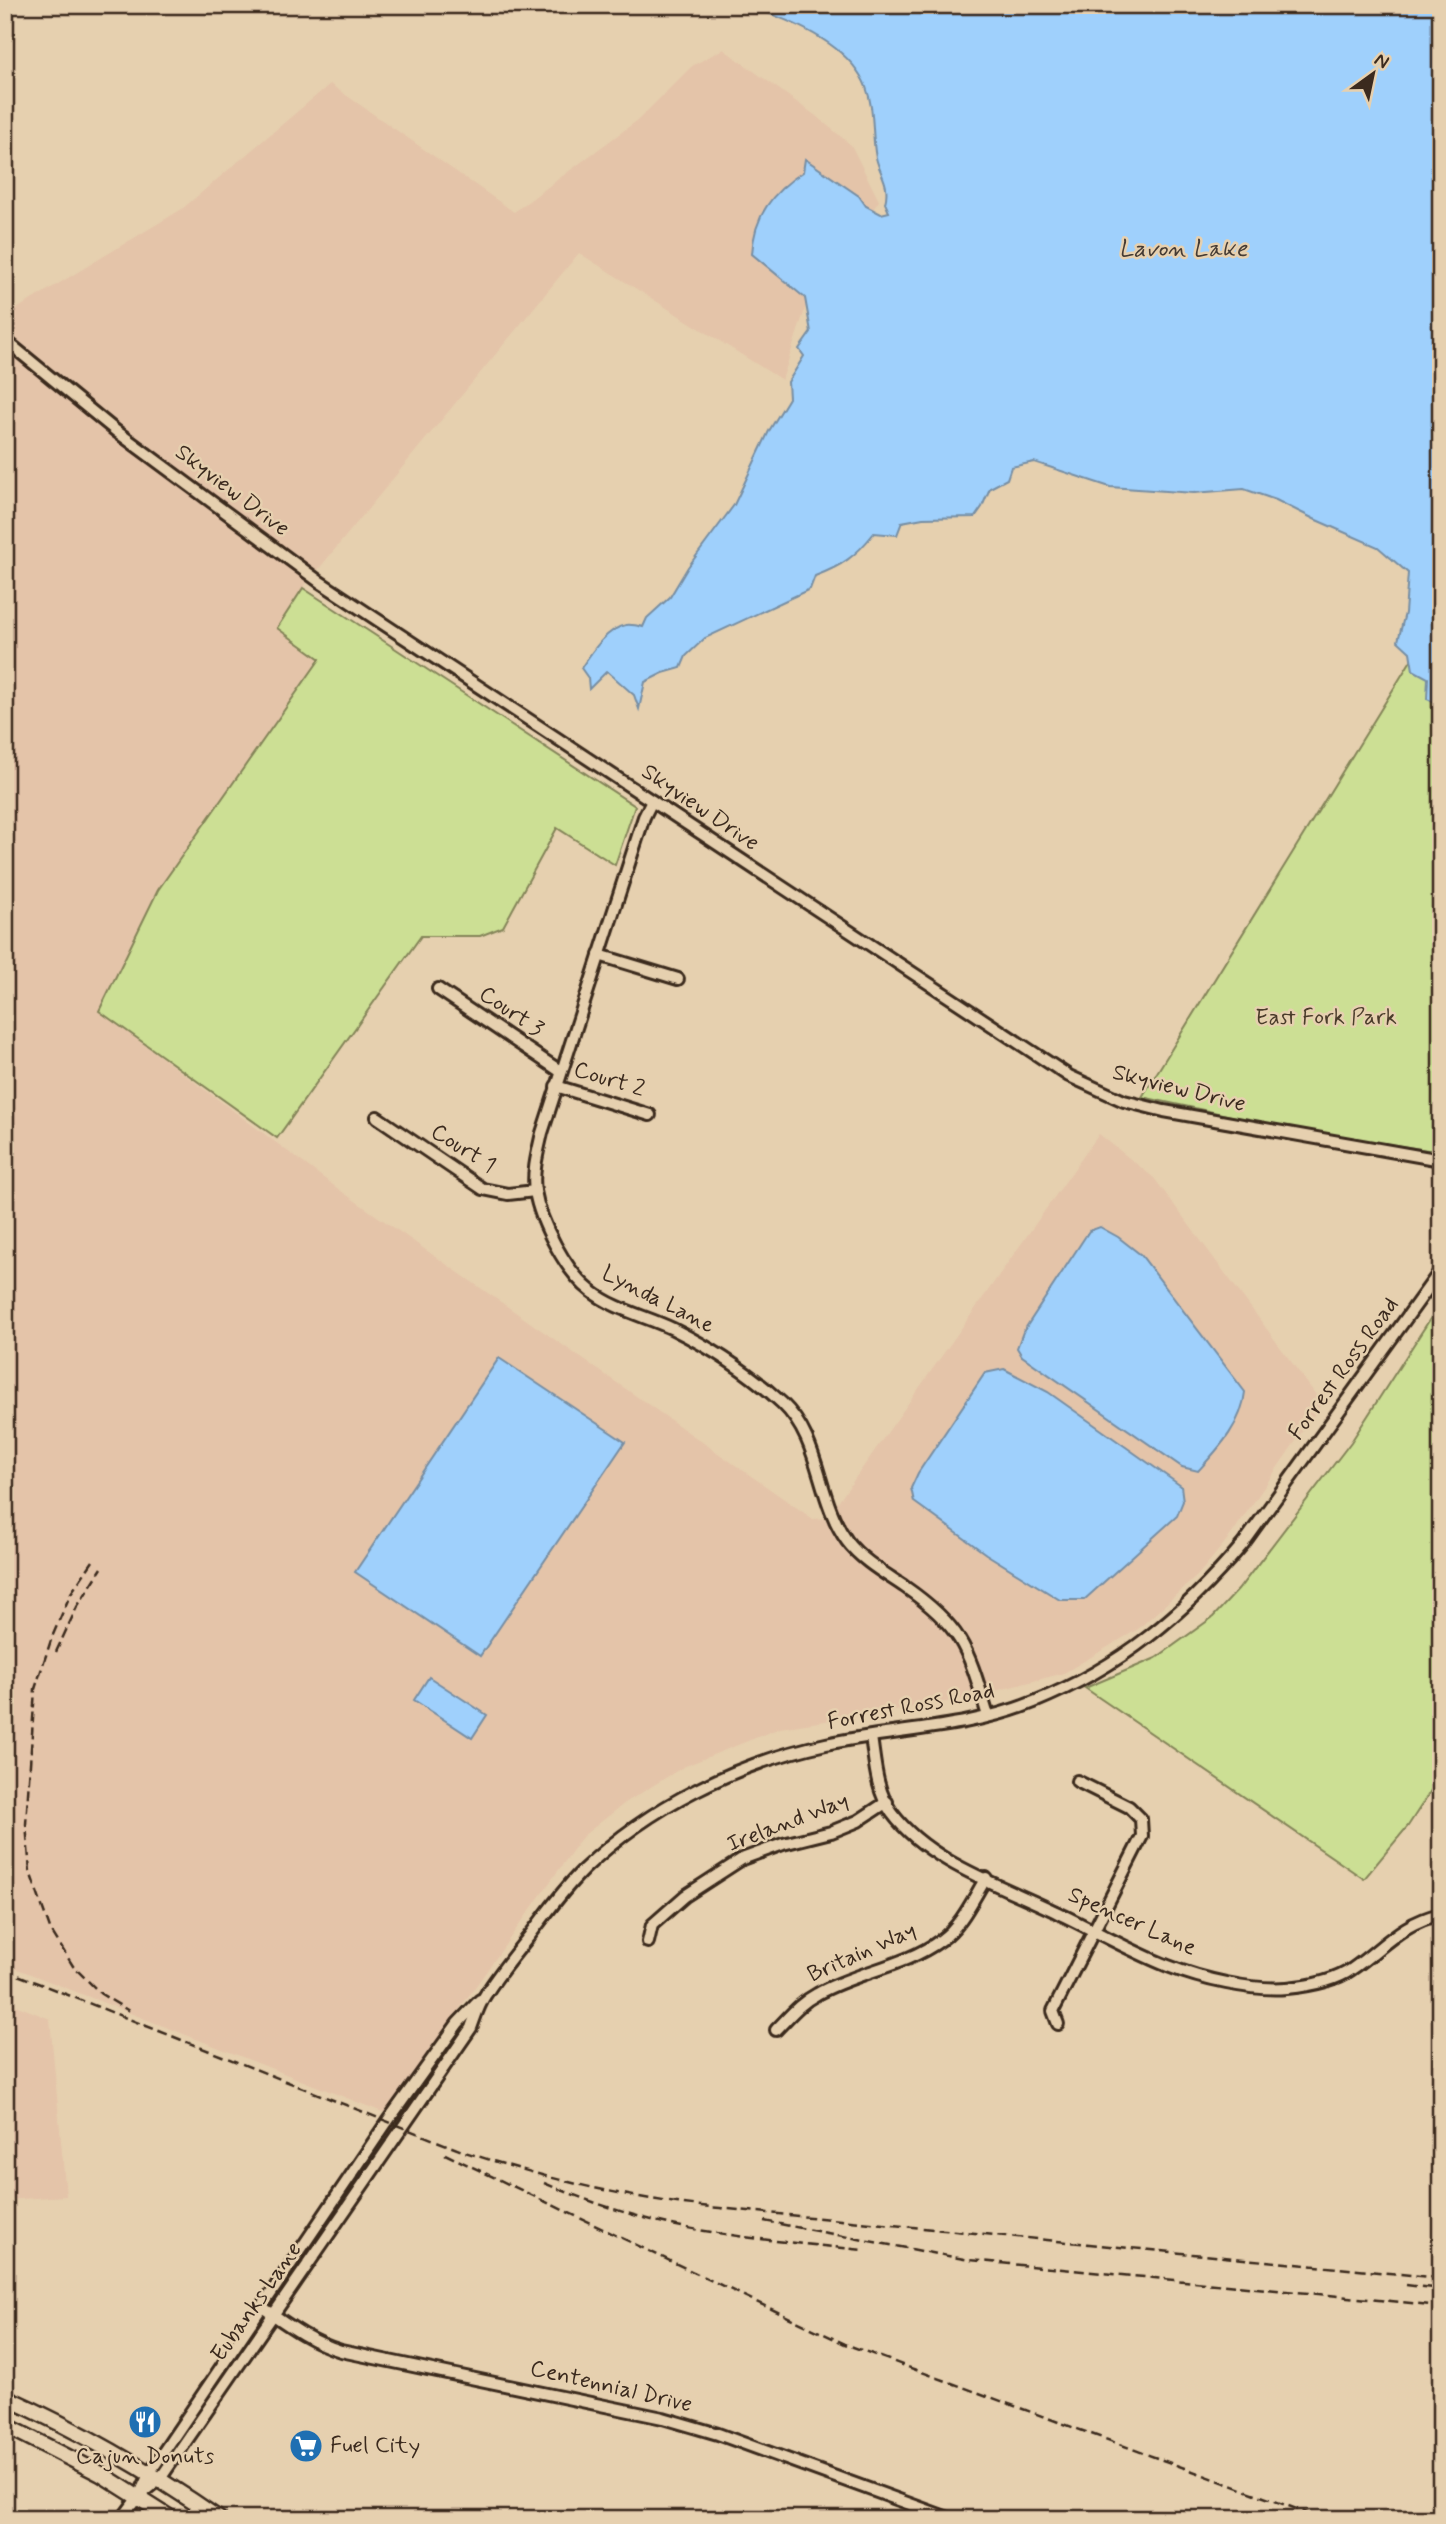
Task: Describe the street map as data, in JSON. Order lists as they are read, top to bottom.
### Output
{
  "streets": {
    "street": [
      "Skyview Drive",
      "Court 3",
      "Court 2",
      "Court 1",
      "Lynda Lane",
      "Forrest Ross Road",
      "Ireland Way",
      "Spencer Lane",
      "Britain Way",
      "Eubanks Lane",
      "Centennial Drive"
    ]
  },
  "crossings": [
    ["Skyview Drive", "Lynda Lane"],
    ["Court 3", "Lynda Lane"],
    ["Court 2", "Lynda Lane"],
    ["Court 1", "Lynda Lane"],
    ["Lynda Lane", "Forrest Ross Road"],
    ["Forrest Ross Road", "Spencer Lane"],
    ["Forrest Ross Road", "Eubanks Lane"],
    ["Ireland Way", "Spencer Lane"],
    ["Spencer Lane", "Britain Way"],
    ["Eubanks Lane", "Centennial Drive"]
  ],
  "water": ["Lavon Lake"],
  "parks": ["East Fork Park"],
  "places": {
    "restaurant": ["Cajun Donuts"],
    "supermarket": ["Fuel City"]
  },
  "north": "top right"
}
